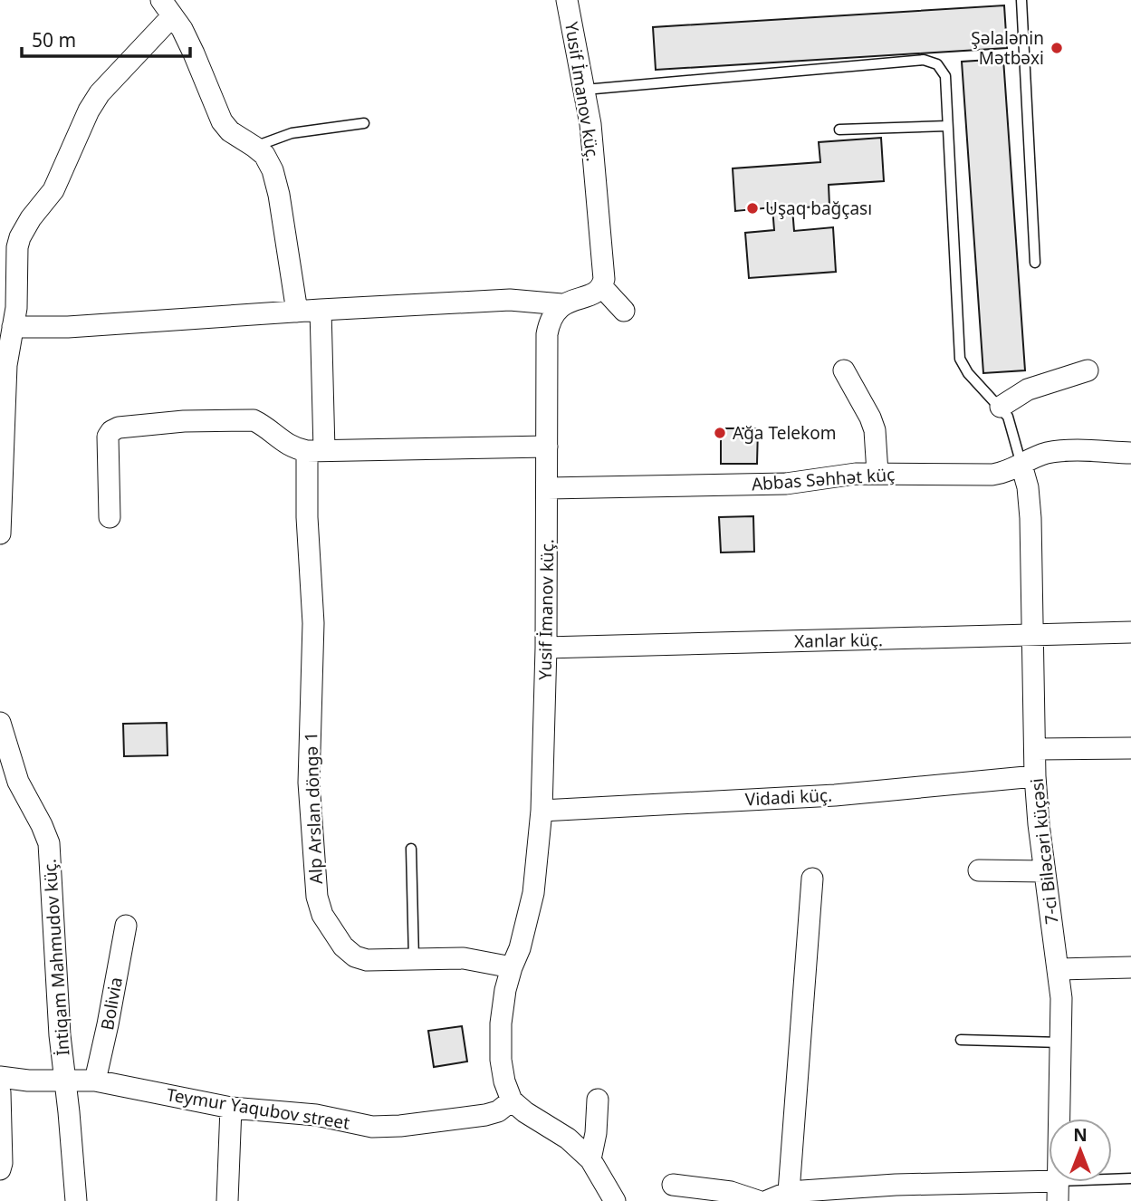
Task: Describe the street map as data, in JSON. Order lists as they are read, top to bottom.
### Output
{
  "streets": {
    "street": [
      "Yusif İmanov küç.",
      "Abbas Səhhət küç",
      "Xanlar küç.",
      "Vidadi küç.",
      "Alp Arslan döngə 1",
      "7-ci Biləcəri küçəsi",
      "İntiqam Mahmudov küç.",
      "Bolivia",
      "Teymur Yaqubov street"
    ]
  },
  "crossings": [
    ["Yusif İmanov küç.", "Abbas Səhhət küç"],
    ["Yusif İmanov küç.", "Xanlar küç."],
    ["Yusif İmanov küç.", "Vidadi küç."],
    ["Yusif İmanov küç.", "Alp Arslan döngə 1"],
    ["Yusif İmanov küç.", "Teymur Yaqubov street"],
    ["Abbas Səhhət küç", "7-ci Biləcəri küçəsi"],
    ["Xanlar küç.", "7-ci Biləcəri küçəsi"],
    ["Vidadi küç.", "7-ci Biləcəri küçəsi"],
    ["İntiqam Mahmudov küç.", "Teymur Yaqubov street"],
    ["Bolivia", "Teymur Yaqubov street"]
  ],
  "places": ["Şəlalənin Mətbəxi", "Uşaq bağçası", "Ağa Telekom"],
  "scale_bar": "50 m",
  "north": "top"
}
